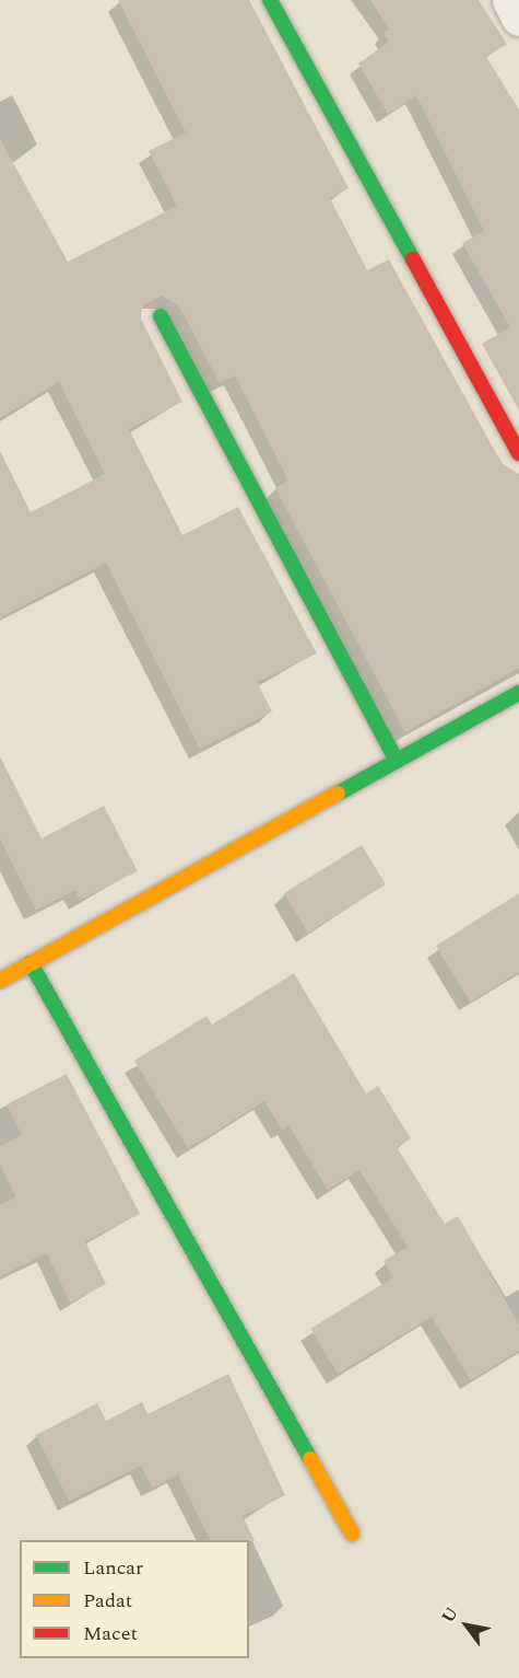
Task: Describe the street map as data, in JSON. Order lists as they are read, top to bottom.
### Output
{
  "legend": ["Lancar", "Padat", "Macet"],
  "north": "top left"
}
